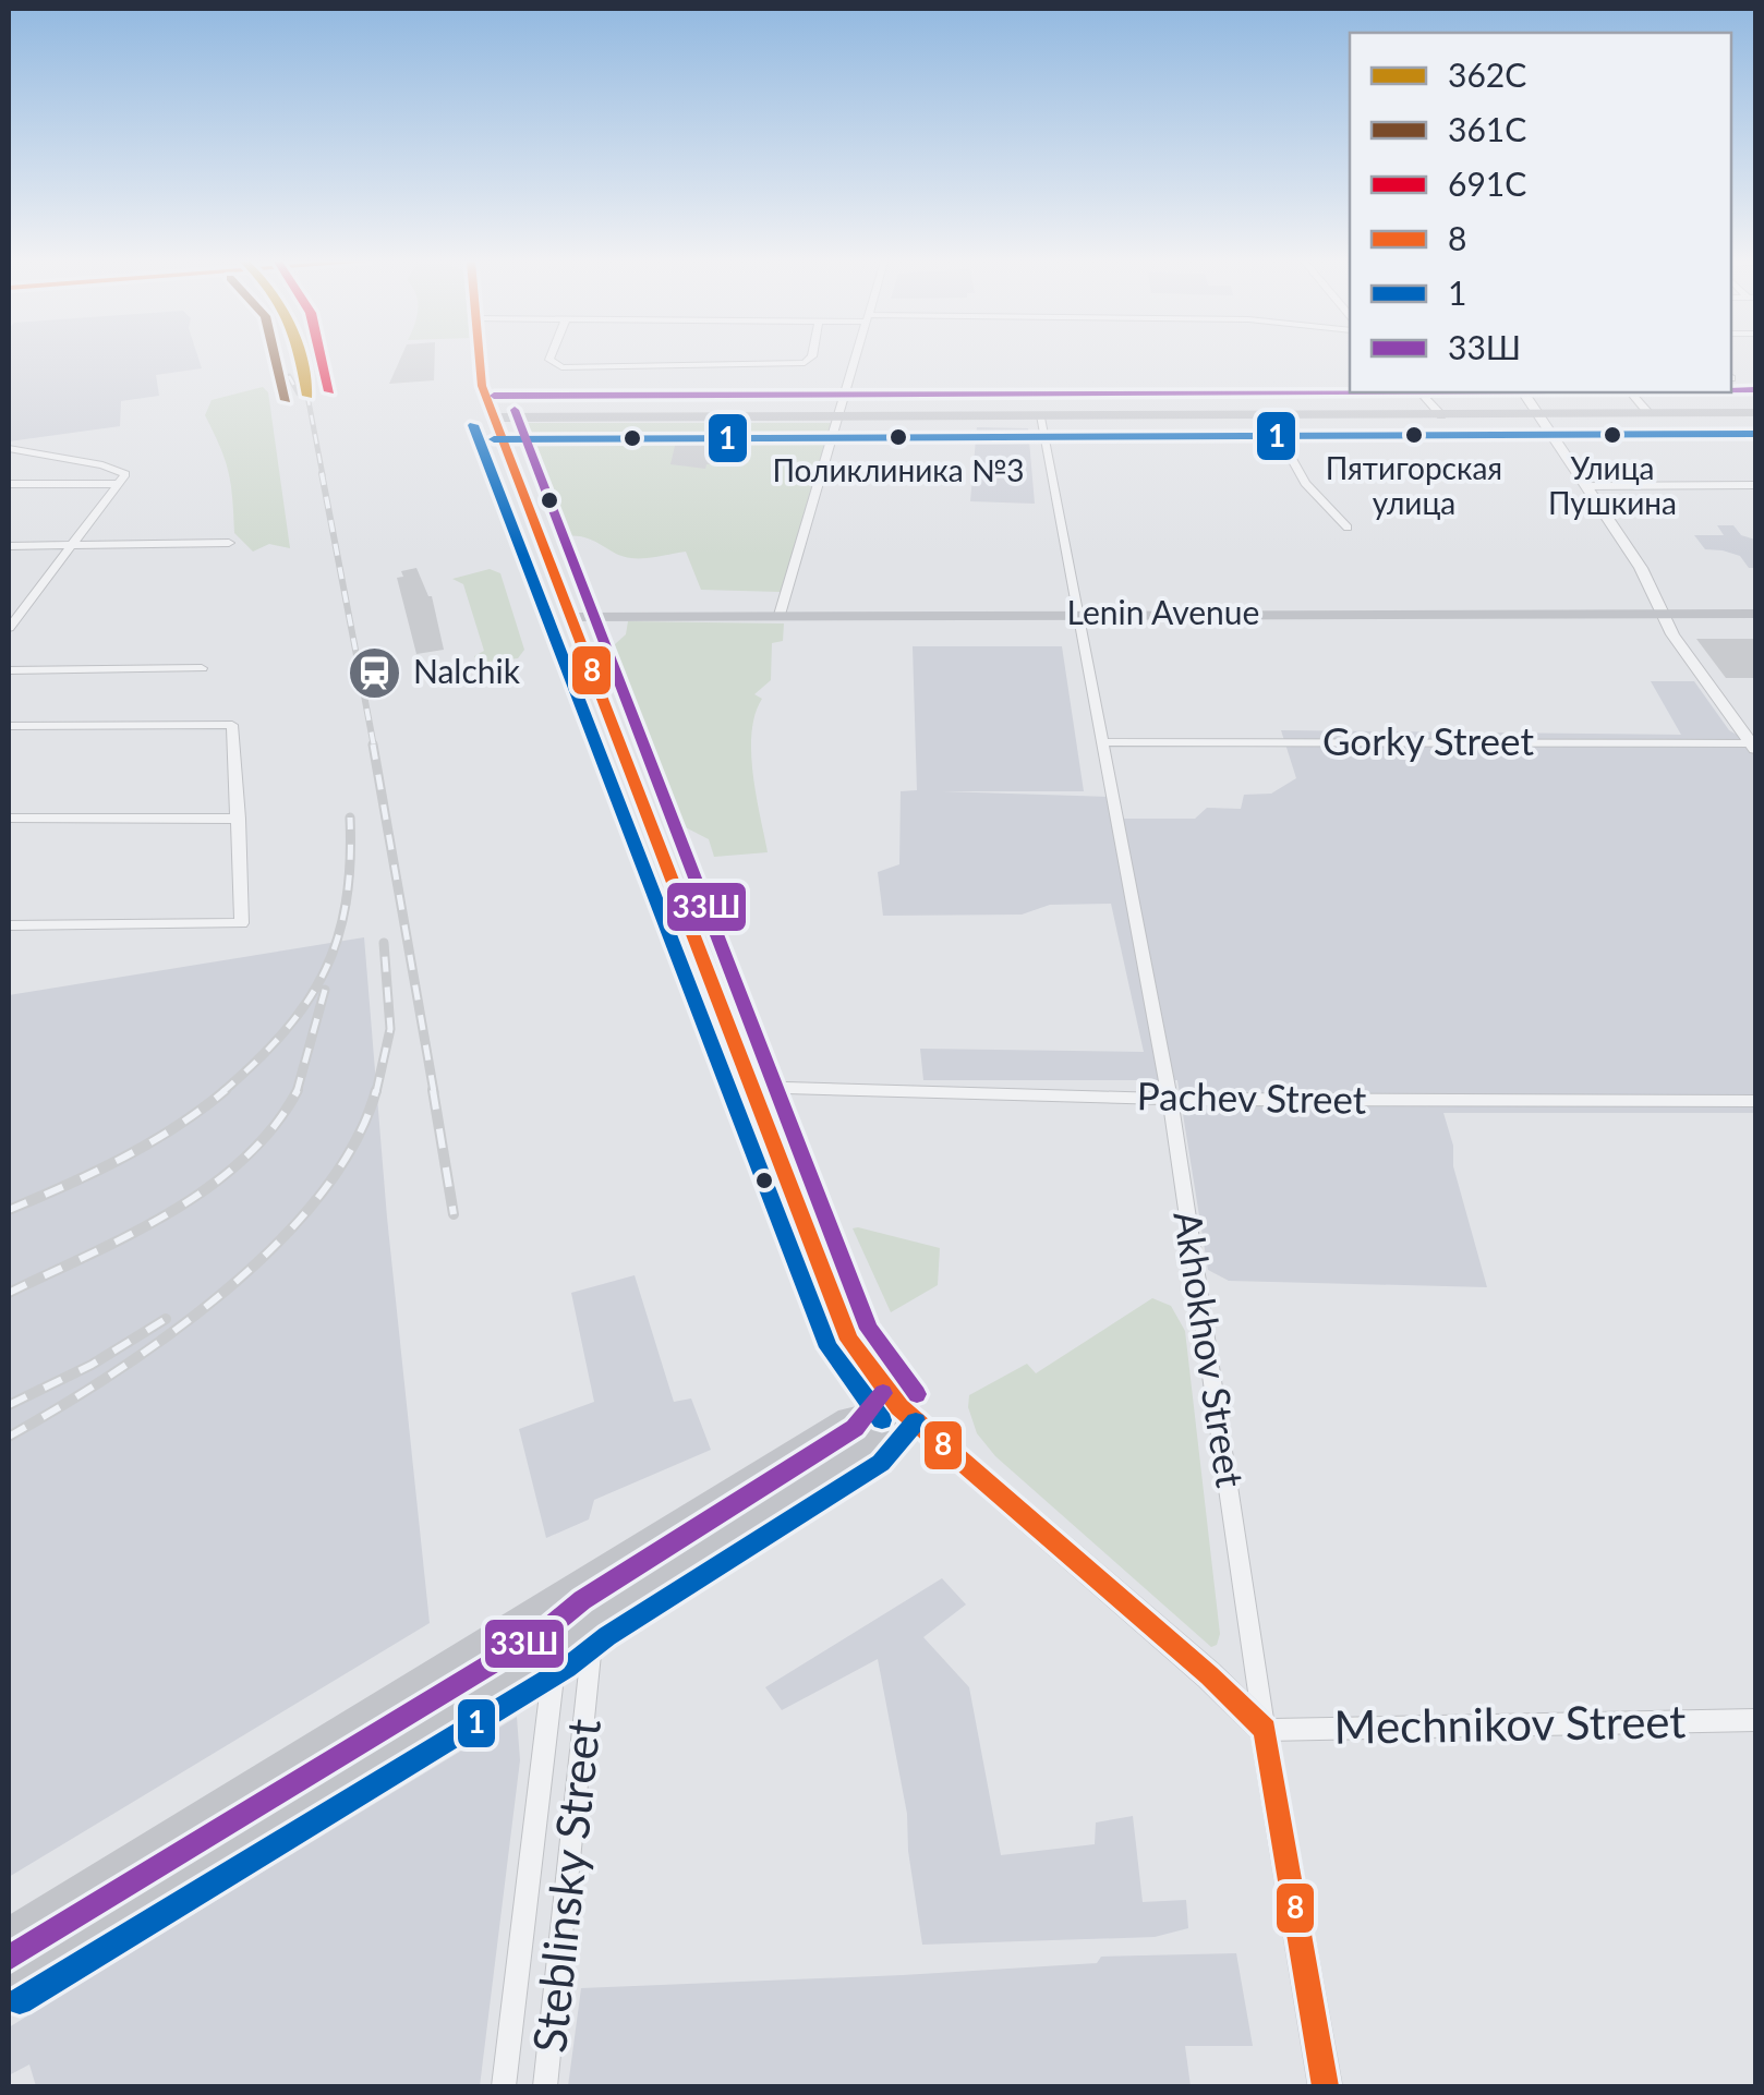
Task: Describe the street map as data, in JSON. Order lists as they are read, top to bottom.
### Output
{
  "streets": {
    "main road": ["Lenin Avenue", "Akhokhov Street"],
    "street": [
      "Gorky Street",
      "Pachev Street",
      "Mechnikov Street",
      "Steblinsky Street"
    ]
  },
  "crossings": [
    ["Lenin Avenue", "Akhokhov Street"],
    ["Gorky Street", "Akhokhov Street"],
    ["Pachev Street", "Akhokhov Street"],
    ["Akhokhov Street", "Mechnikov Street"]
  ],
  "places": {
    "other": ["Пятигорская улица", "Улица Пушкина", "Поликлиника №3"],
    "station": ["Nalchik"]
  },
  "lines": [
    "transit line 362С",
    "transit line 361С",
    "transit line 691С",
    "transit line 8",
    "transit line 33Ш",
    "transit line 1"
  ],
  "legend": [
    "362С",
    "361С",
    "691С",
    "8",
    "1",
    "33Ш"
  ]
}
